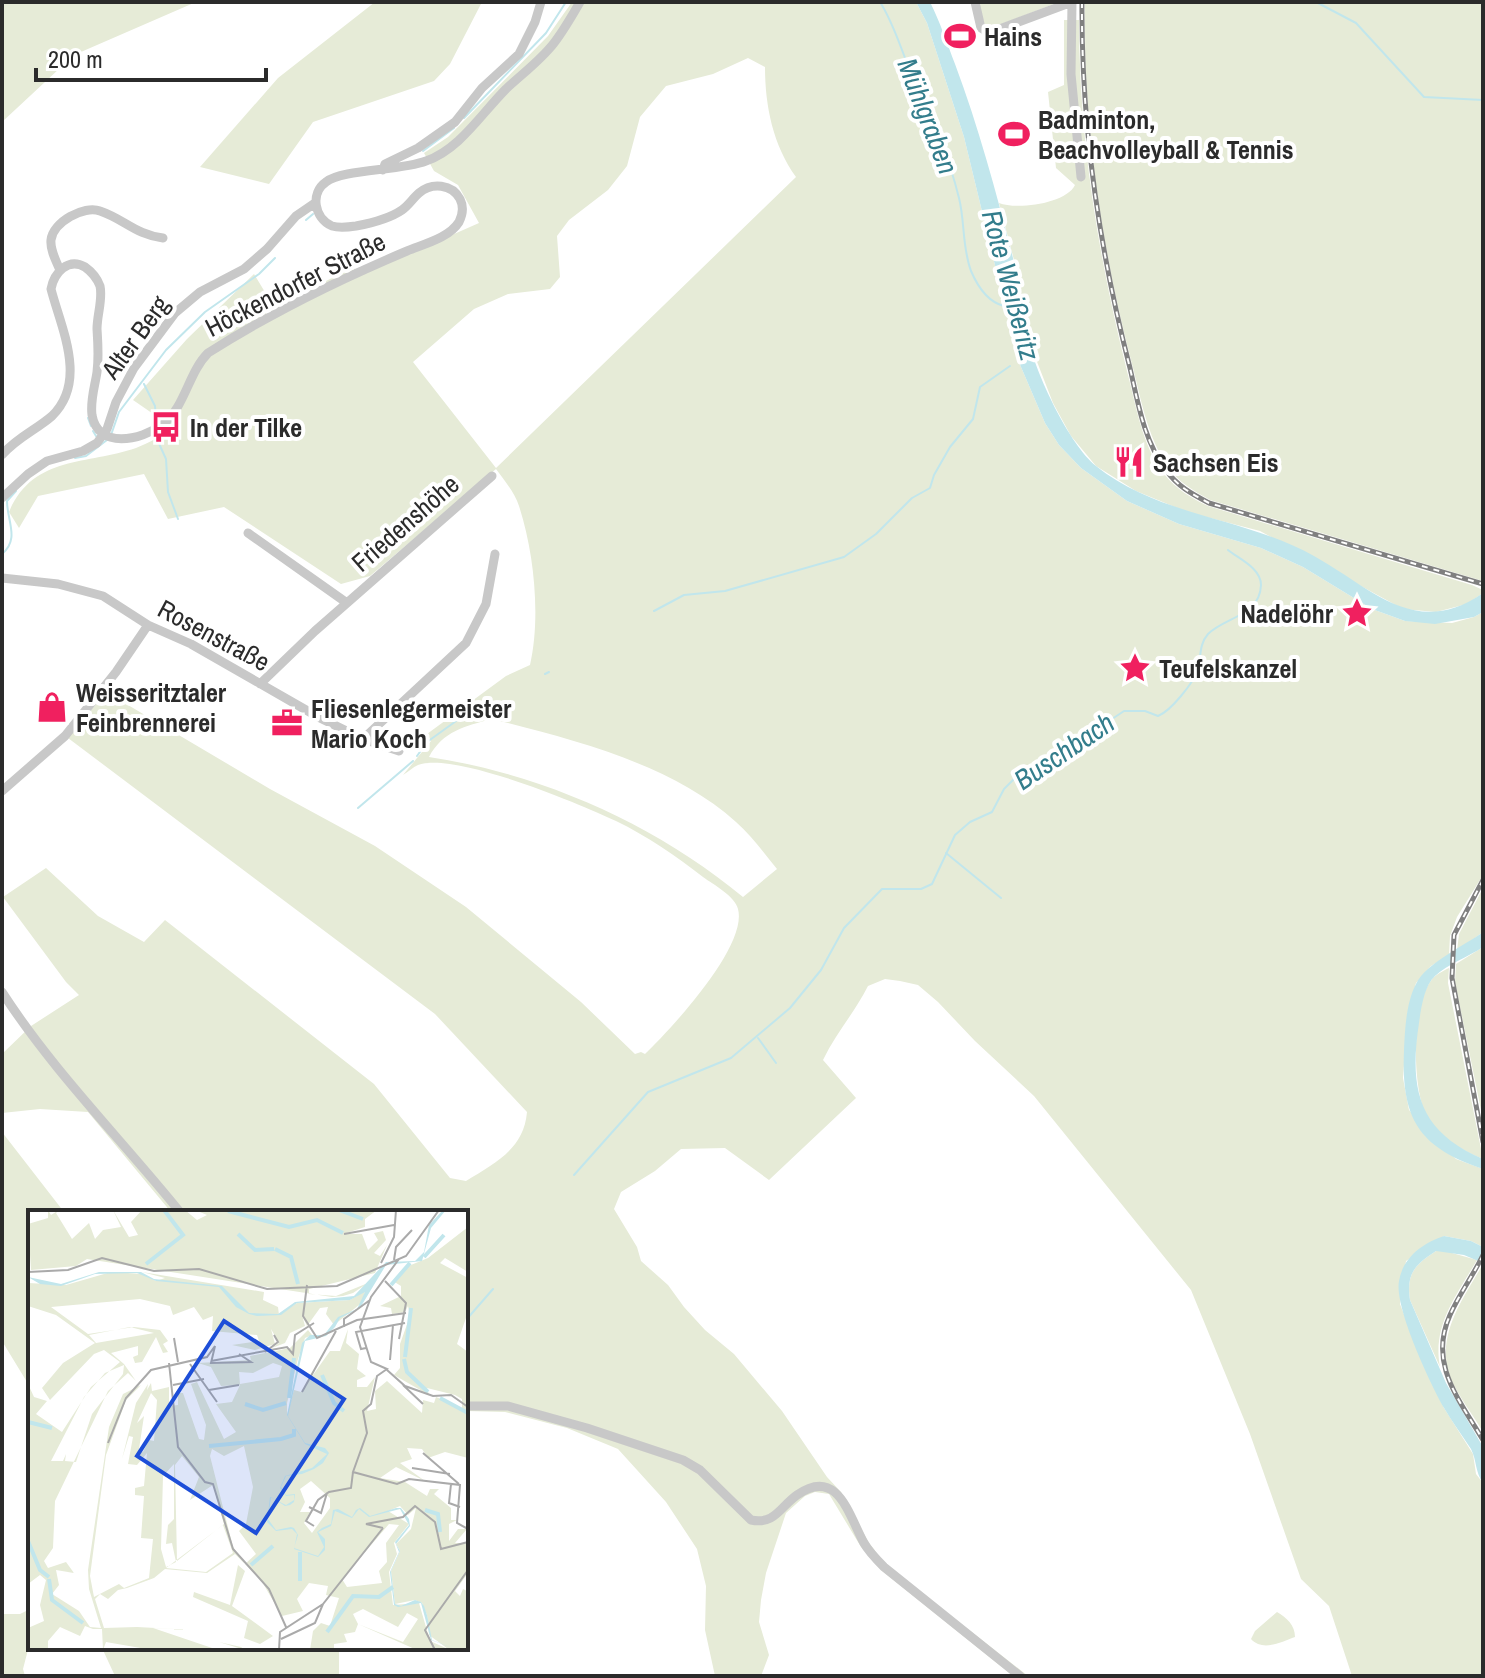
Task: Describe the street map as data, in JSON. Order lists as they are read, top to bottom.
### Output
{
  "streets": {
    "street": [
      "Höckendorfer Straße",
      "Alter Berg",
      "Friedenshöhe",
      "Rosenstraße"
    ]
  },
  "crossings": [
    ["Höckendorfer Straße", "Alter Berg"],
    ["Friedenshöhe", "Rosenstraße"]
  ],
  "water": ["Mühlgraben", "Rote Weißeritz", "Buschbach"],
  "places": {
    "sports": ["Hains", "Badminton, Beachvolleyball & Tennis"],
    "bus stop": ["In der Tilke"],
    "restaurant": ["Sachsen Eis"],
    "place": ["Nadelöhr", "Teufelskanzel"],
    "shop": ["Weisseritztaler Feinbrennerei"],
    "office": ["Fliesenlegermeister Mario Koch"]
  },
  "scale_bar": "200 m"
}
